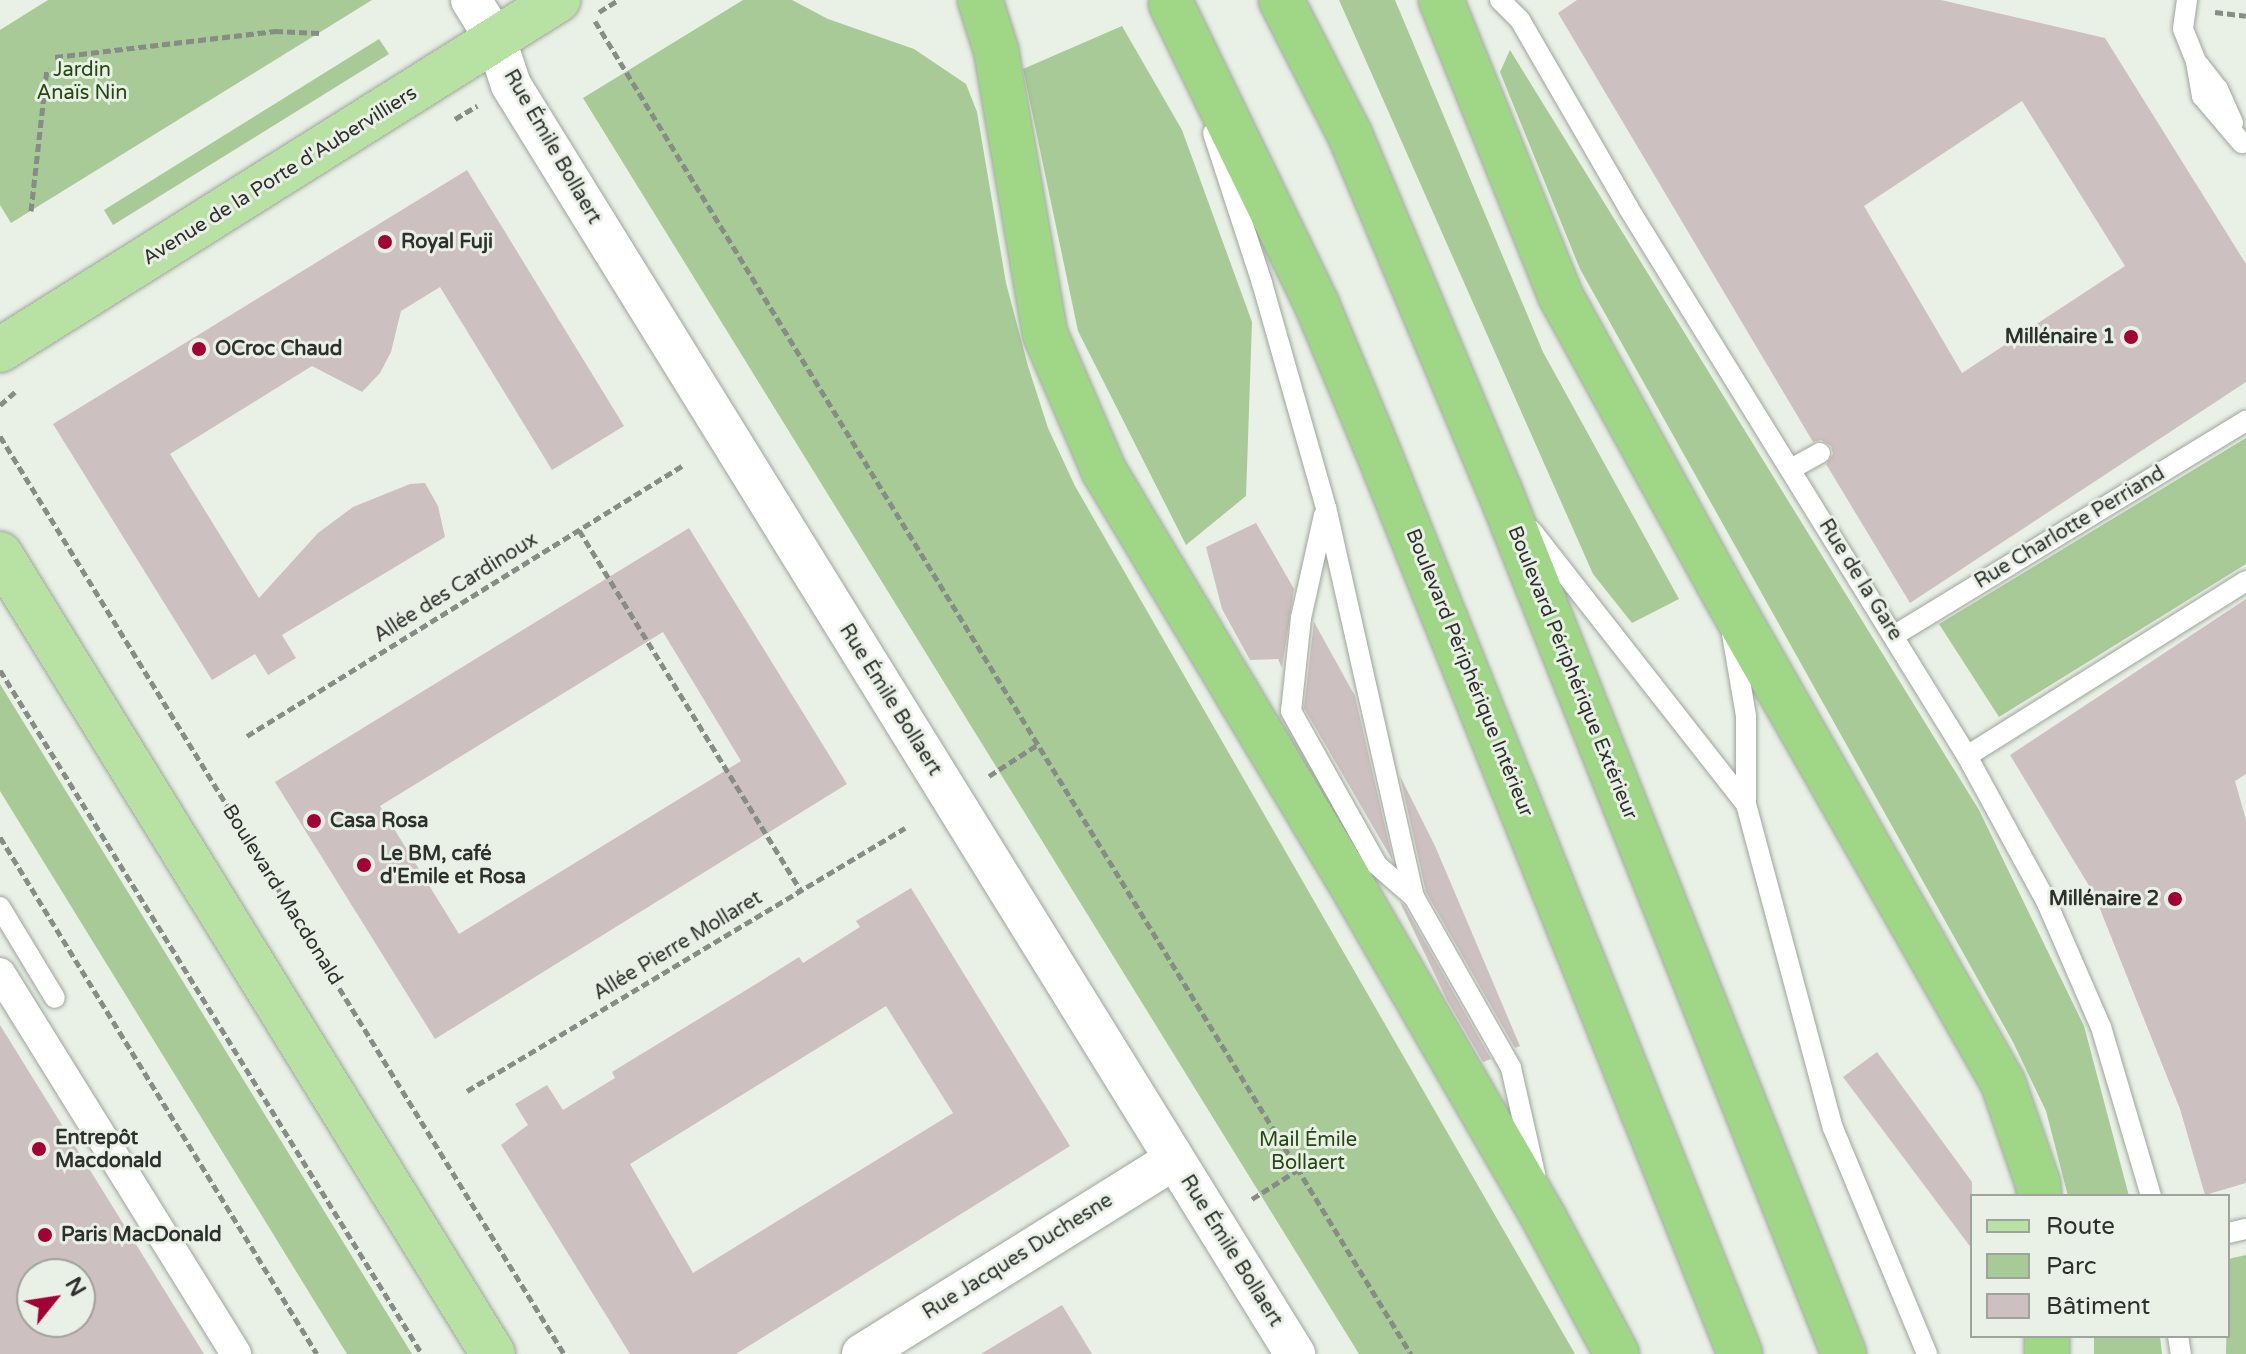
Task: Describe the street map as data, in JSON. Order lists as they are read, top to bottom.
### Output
{
  "streets": {
    "highway": ["Boulevard Périphérique Intérieur", "Boulevard Périphérique Extérieur"],
    "main road": ["Avenue de la Porte d'Aubervilliers"],
    "street": ["Rue Émile Bollaert", "Rue Jacques Duchesne"],
    "lane": ["Rue Charlotte Perriand", "Rue de la Gare"],
    "path": ["Allée des Cardinoux", "Boulevard Macdonald", "Allée Pierre Mollaret"]
  },
  "crossings": [
    ["Rue Émile Bollaert", "Avenue de la Porte d'Aubervilliers"],
    ["Rue Émile Bollaert", "Rue Jacques Duchesne"],
    ["Rue Charlotte Perriand", "Rue de la Gare"]
  ],
  "parks": ["Jardin Anaïs Nin", "Mail Émile Bollaert"],
  "places": [
    "Royal Fuji",
    "Millénaire 1",
    "OCroc Chaud",
    "Casa Rosa",
    "Le BM, café d'Emile et Rosa",
    "Millénaire 2",
    "Entrepôt Macdonald",
    "Paris MacDonald"
  ],
  "legend": ["Route", "Parc", "Bâtiment"],
  "north": "top right"
}
